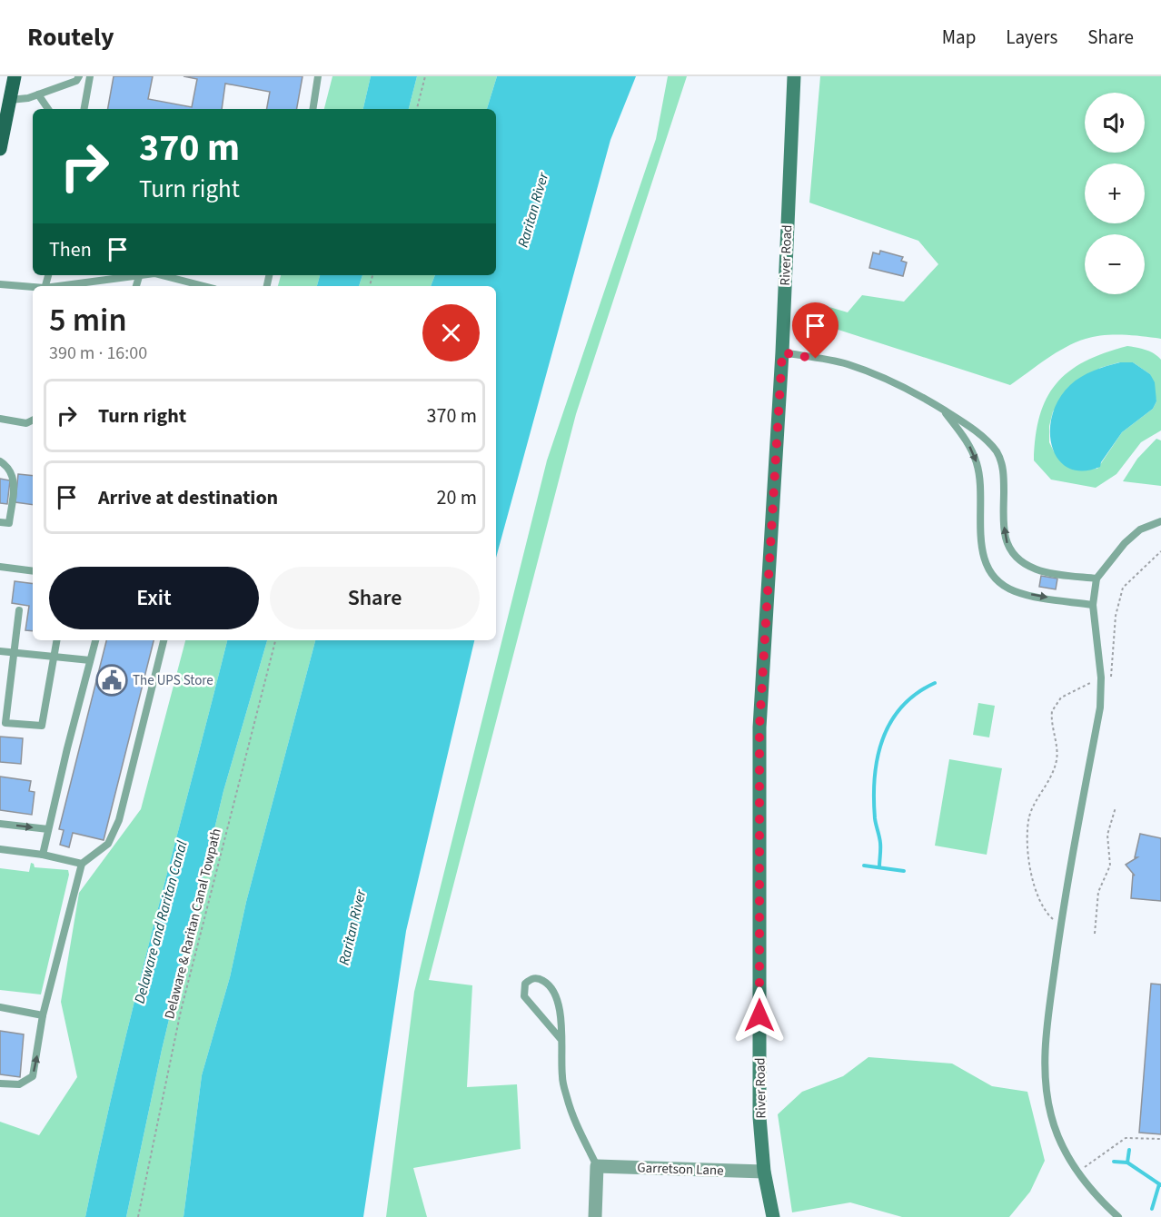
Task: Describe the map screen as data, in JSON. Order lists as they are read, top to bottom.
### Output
{
  "streets": {
    "main road": ["River Road"],
    "street": ["Garretson Lane"],
    "path": ["Delaware & Raritan Canal Towpath"]
  },
  "crossings": [
    ["River Road", "Garretson Lane"]
  ],
  "water": ["Raritan River", "Delaware and Raritan Canal"],
  "places": {
    "public building": ["The UPS Store"]
  },
  "page": {
    "header": "Routely",
    "nav": ["Map", "Layers", "Share"],
    "map_buttons": ["+", "−"],
    "turn": ["370 m", "Turn right"],
    "then": "Then",
    "heading": ["5 min", "390 m · 16:00"],
    "list": [
      {
        "name": "Turn right",
        "value": "370 m"
      },
      {
        "name": "Arrive at destination",
        "value": "20 m"
      }
    ],
    "buttons": ["Exit", "Share"]
  }
}
